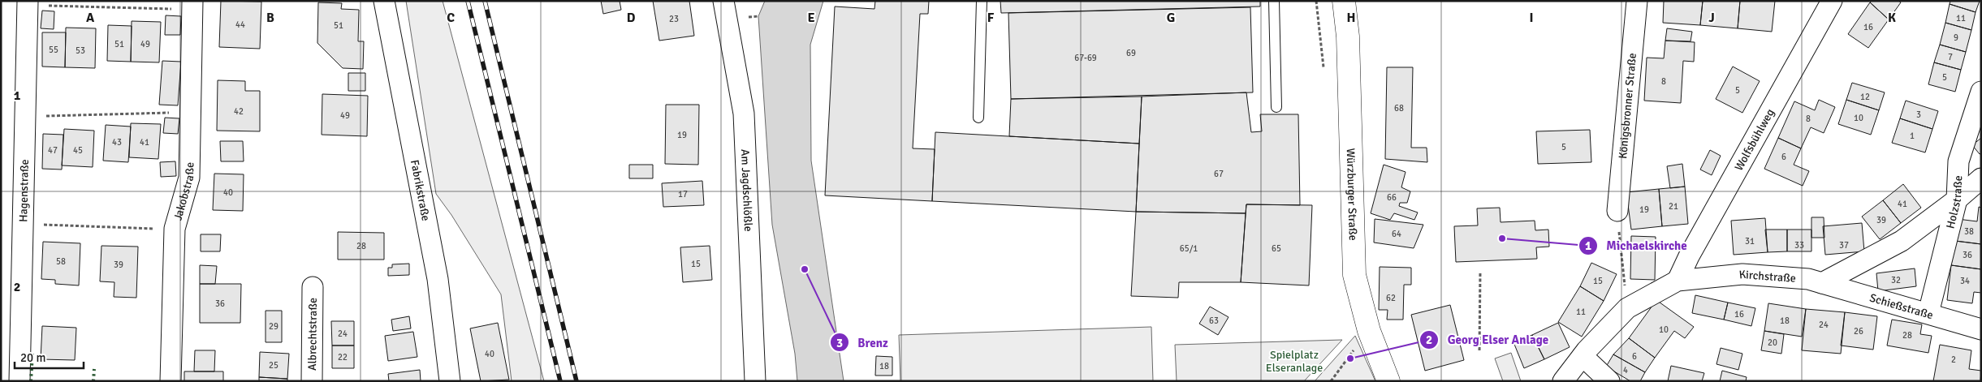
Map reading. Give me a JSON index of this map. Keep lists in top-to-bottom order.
{
  "streets": {
    "main road": ["Würzburger Straße"],
    "street": [
      "Königsbronner Straße",
      "Wolfsbühlweg",
      "Am Jagdschlößle",
      "Hagenstraße",
      "Fabrikstraße",
      "Jakobstraße",
      "Holzstraße",
      "Kirchstraße",
      "Schießstraße",
      "Albrechtstraße"
    ]
  },
  "crossings": [
    ["Wolfsbühlweg", "Kirchstraße"],
    ["Holzstraße", "Schießstraße"],
    ["Kirchstraße", "Schießstraße"]
  ],
  "parks": ["Spielplatz Elseranlage"],
  "places": ["Michaelskirche", "Brenz", "Georg Elser Anlage"],
  "house_numbers": [
    "11",
    "23",
    "44",
    "51",
    "16",
    "9",
    "51",
    "49",
    "55",
    "53",
    "69",
    "7",
    "67-69",
    "5",
    "8",
    "5",
    "12",
    "68",
    "42",
    "3",
    "49",
    "10",
    "8",
    "19",
    "1",
    "43",
    "41",
    "5",
    "47",
    "45",
    "6",
    "67",
    "40",
    "17",
    "66",
    "41",
    "21",
    "19",
    "39",
    "38",
    "64",
    "31",
    "33",
    "37",
    "28",
    "65/1",
    "65",
    "36",
    "58",
    "15",
    "39",
    "32",
    "15",
    "34",
    "62",
    "36",
    "11",
    "16",
    "63",
    "18",
    "24",
    "29",
    "10",
    "26",
    "24",
    "28",
    "20",
    "40",
    "6",
    "22",
    "2",
    "25",
    "18",
    "4"
  ],
  "scale_bar": "20 m",
  "grid": {
    "columns": [
      "A",
      "B",
      "C",
      "D",
      "E",
      "F",
      "G",
      "H",
      "I",
      "J",
      "K"
    ],
    "rows": ["1", "2"]
  }
}
